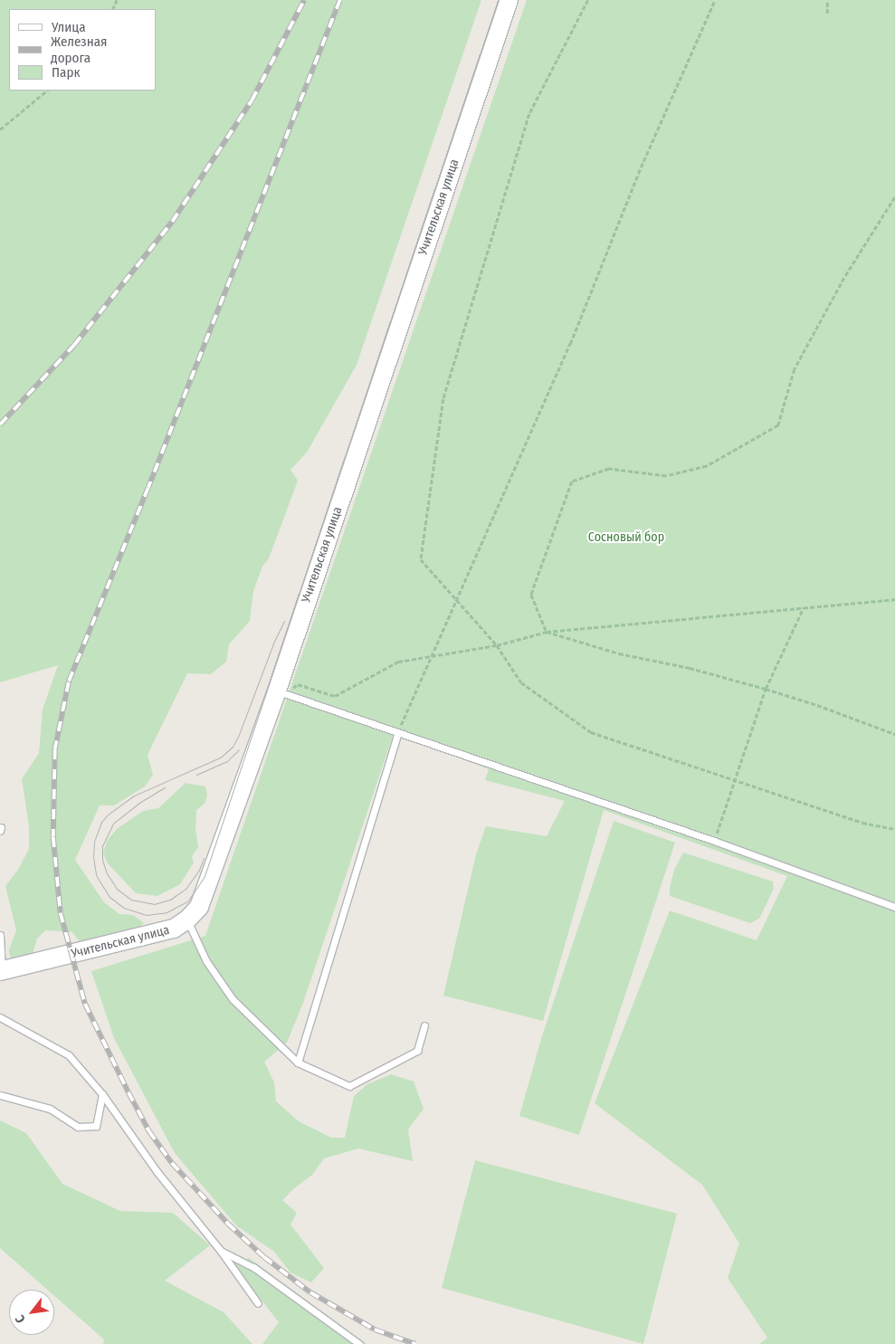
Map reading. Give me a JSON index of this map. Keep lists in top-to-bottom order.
{
  "streets": {
    "main road": ["Учительская улица"]
  },
  "parks": ["Сосновый бор"],
  "legend": ["Улица", "Железная дорога", "Парк"],
  "north": "bottom left"
}
